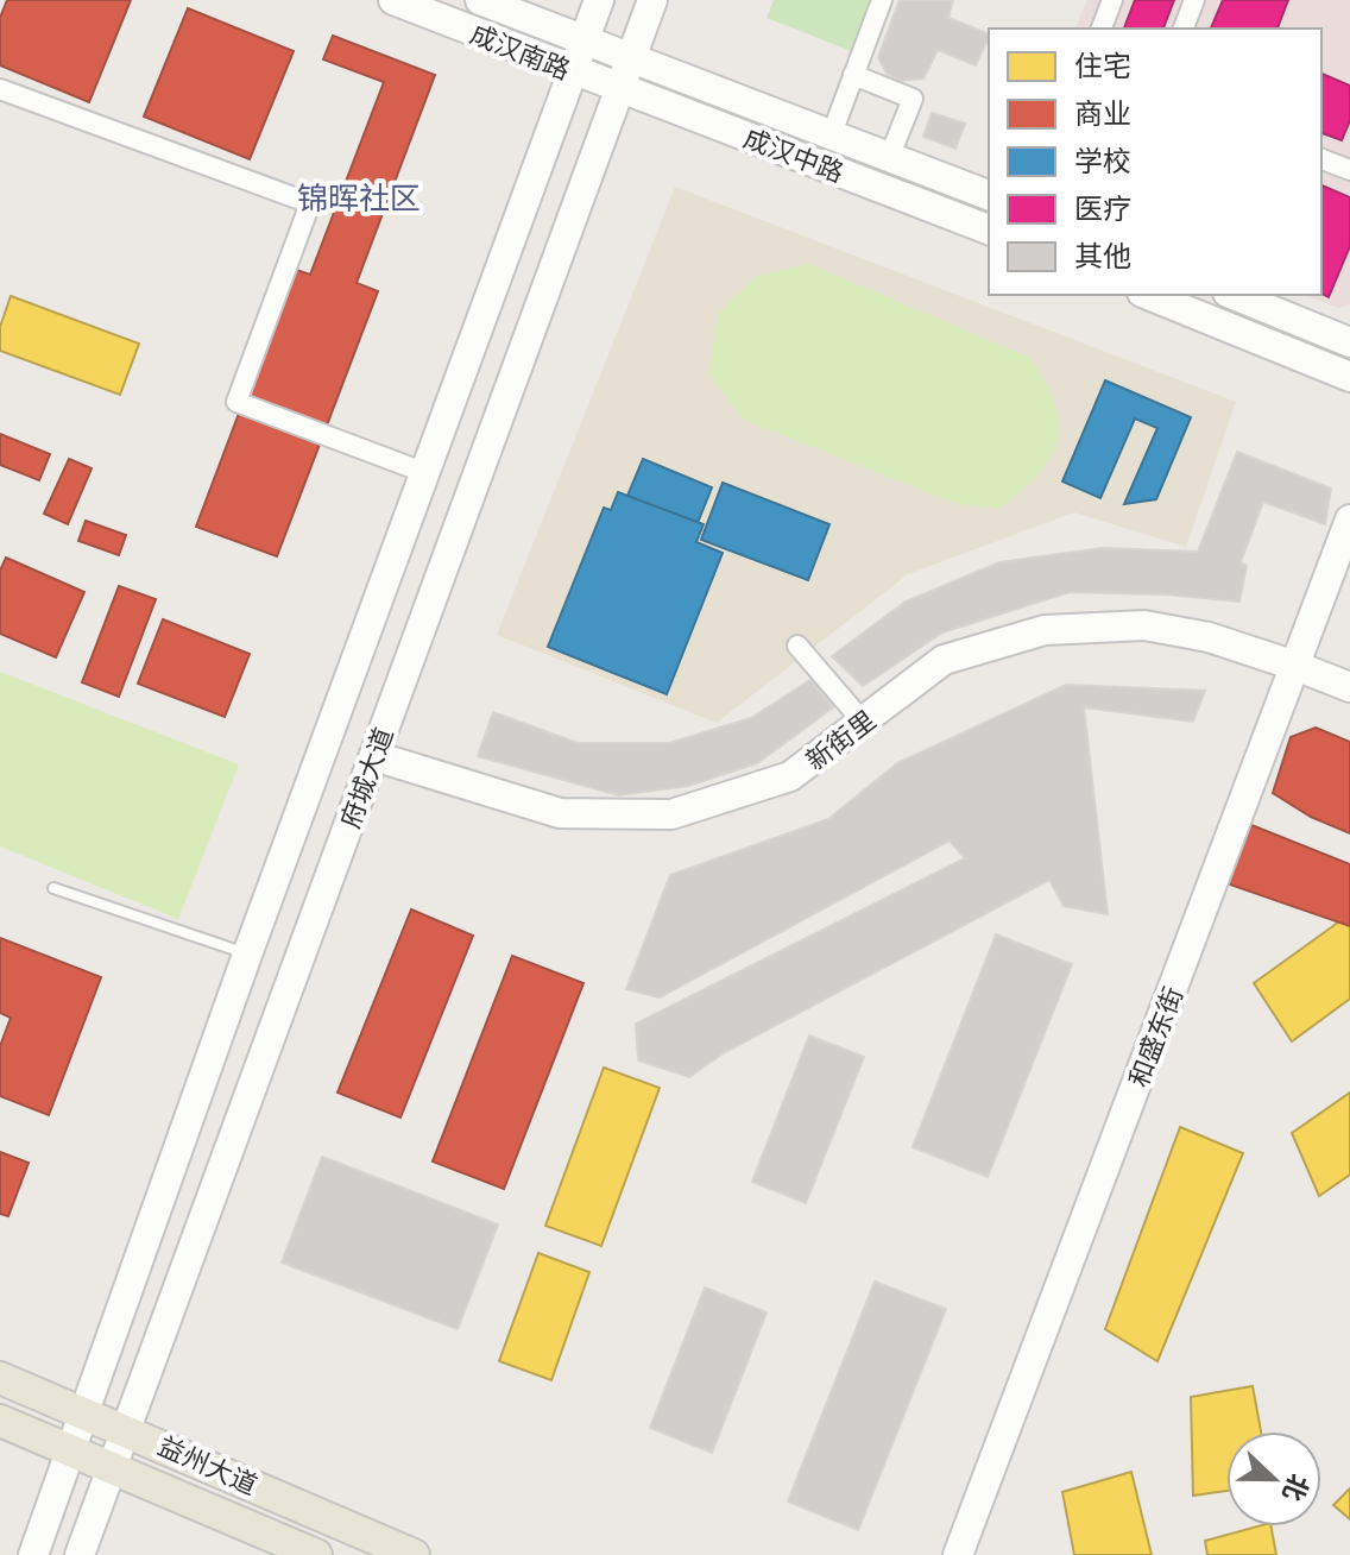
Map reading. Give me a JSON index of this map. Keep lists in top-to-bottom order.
{
  "streets": {
    "main road": [
      "成汉南路",
      "成汉中路",
      "新街里",
      "府城大道",
      "和盛东街",
      "益州大道"
    ]
  },
  "crossings": [
    ["成汉南路", "成汉中路"],
    ["成汉南路", "府城大道"],
    ["成汉中路", "府城大道"],
    ["新街里", "府城大道"],
    ["新街里", "和盛东街"],
    ["府城大道", "益州大道"]
  ],
  "districts": ["锦晖社区"],
  "legend": [
    "住宅",
    "商业",
    "学校",
    "医疗",
    "其他"
  ],
  "north": "right"
}
